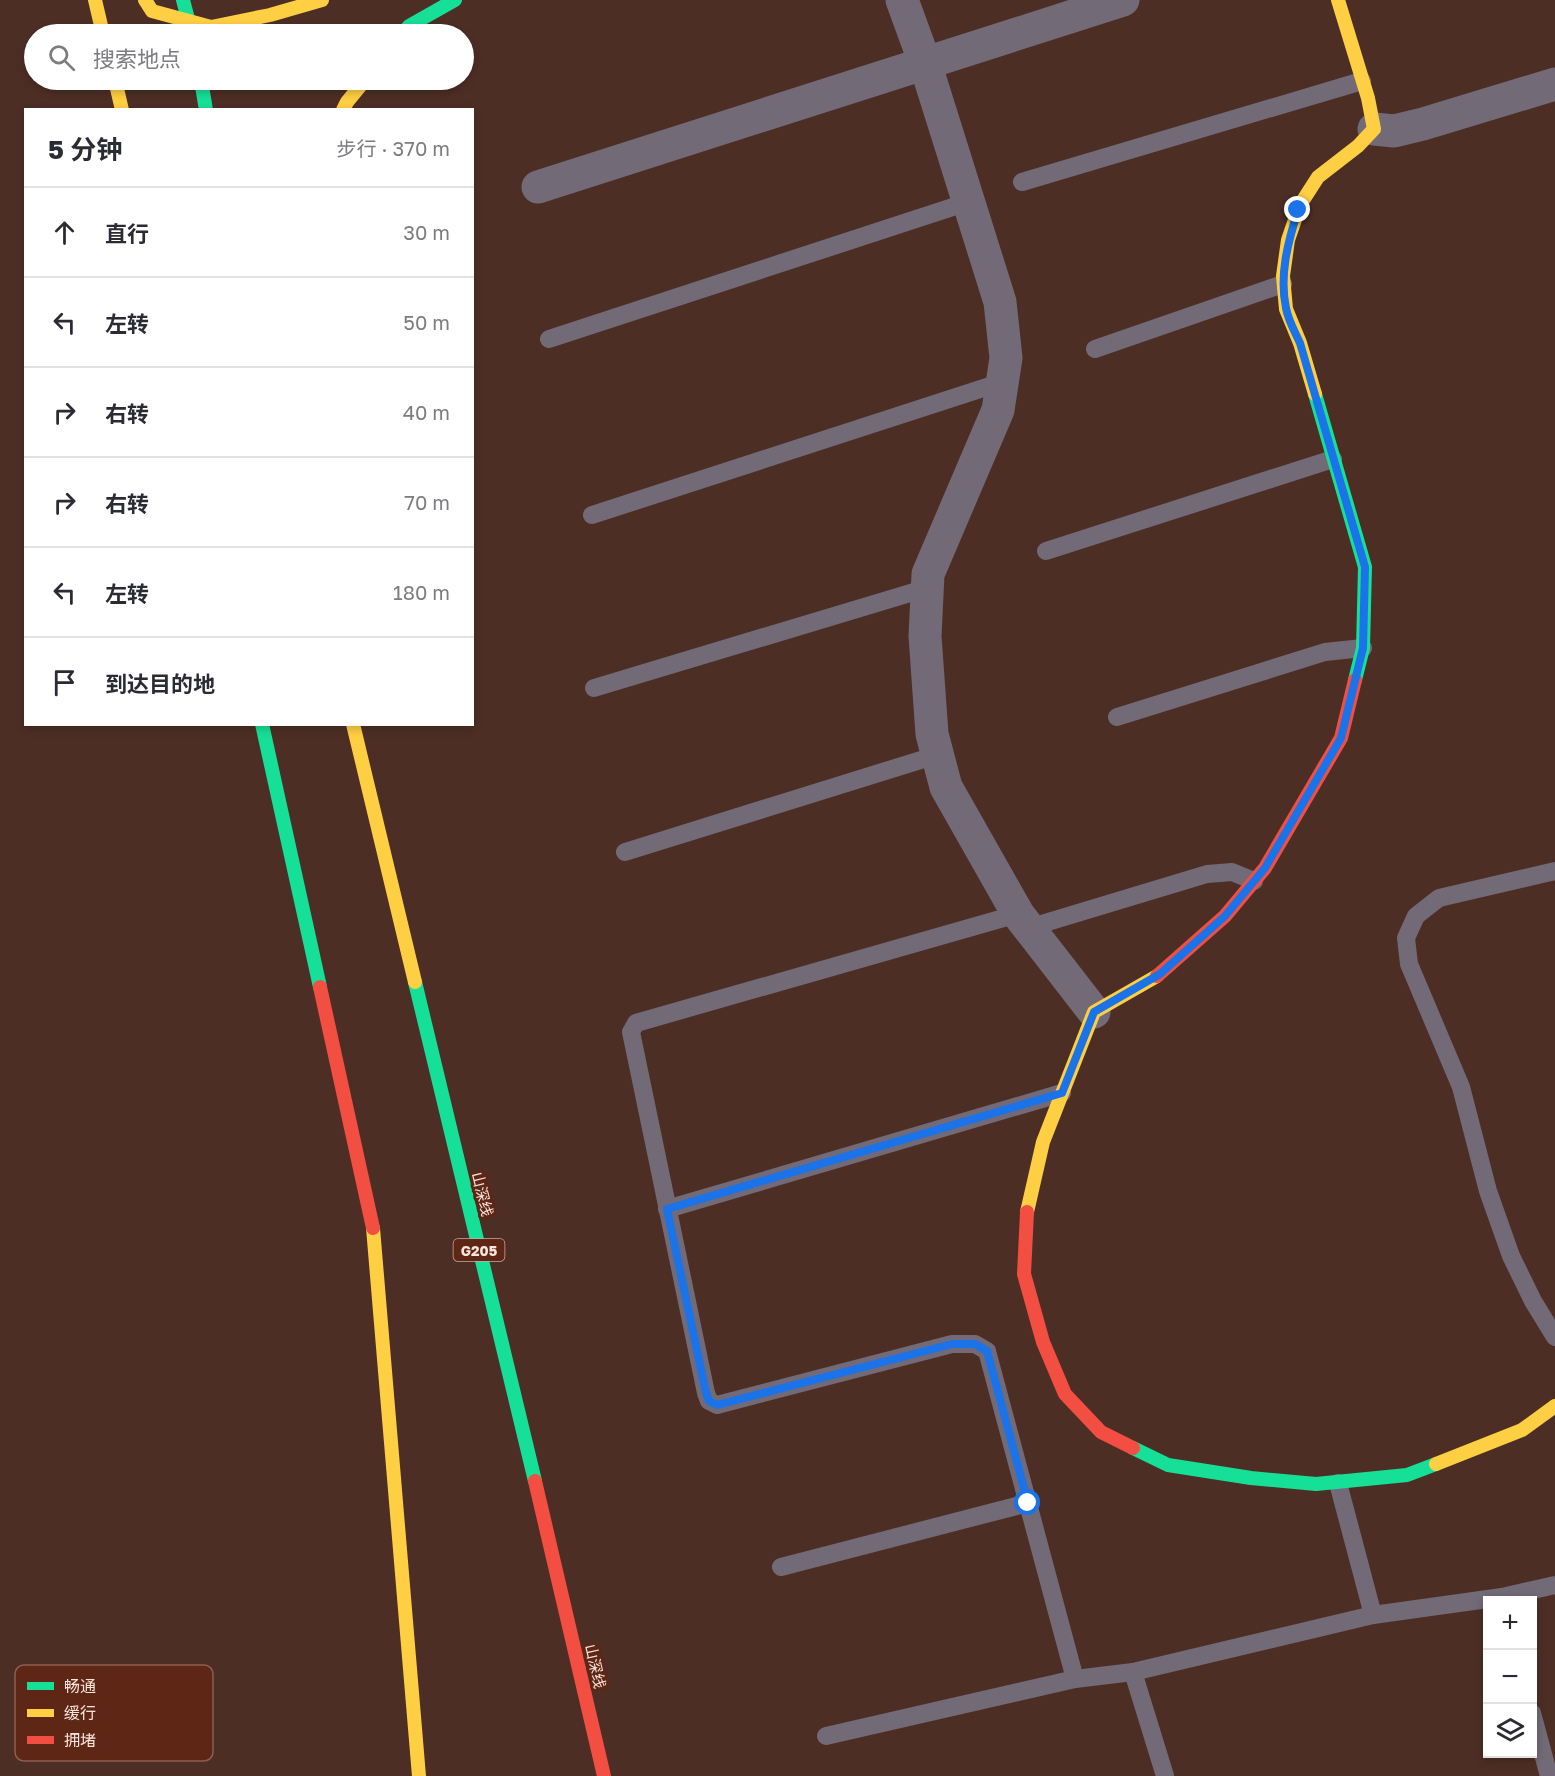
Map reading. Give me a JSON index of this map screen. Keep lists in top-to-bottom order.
{
  "streets": {
    "main road": ["山深线", "G205"]
  },
  "legend": ["畅通", "缓行", "拥堵"],
  "page": {
    "search": "搜索地点",
    "heading": ["5 分钟", "步行 · 370 m"],
    "list": [
      ["直行", "30 m"],
      ["左转", "50 m"],
      ["右转", "40 m"],
      ["右转", "70 m"],
      ["左转", "180 m"],
      "到达目的地"
    ],
    "map_buttons": ["+", "−"]
  }
}
